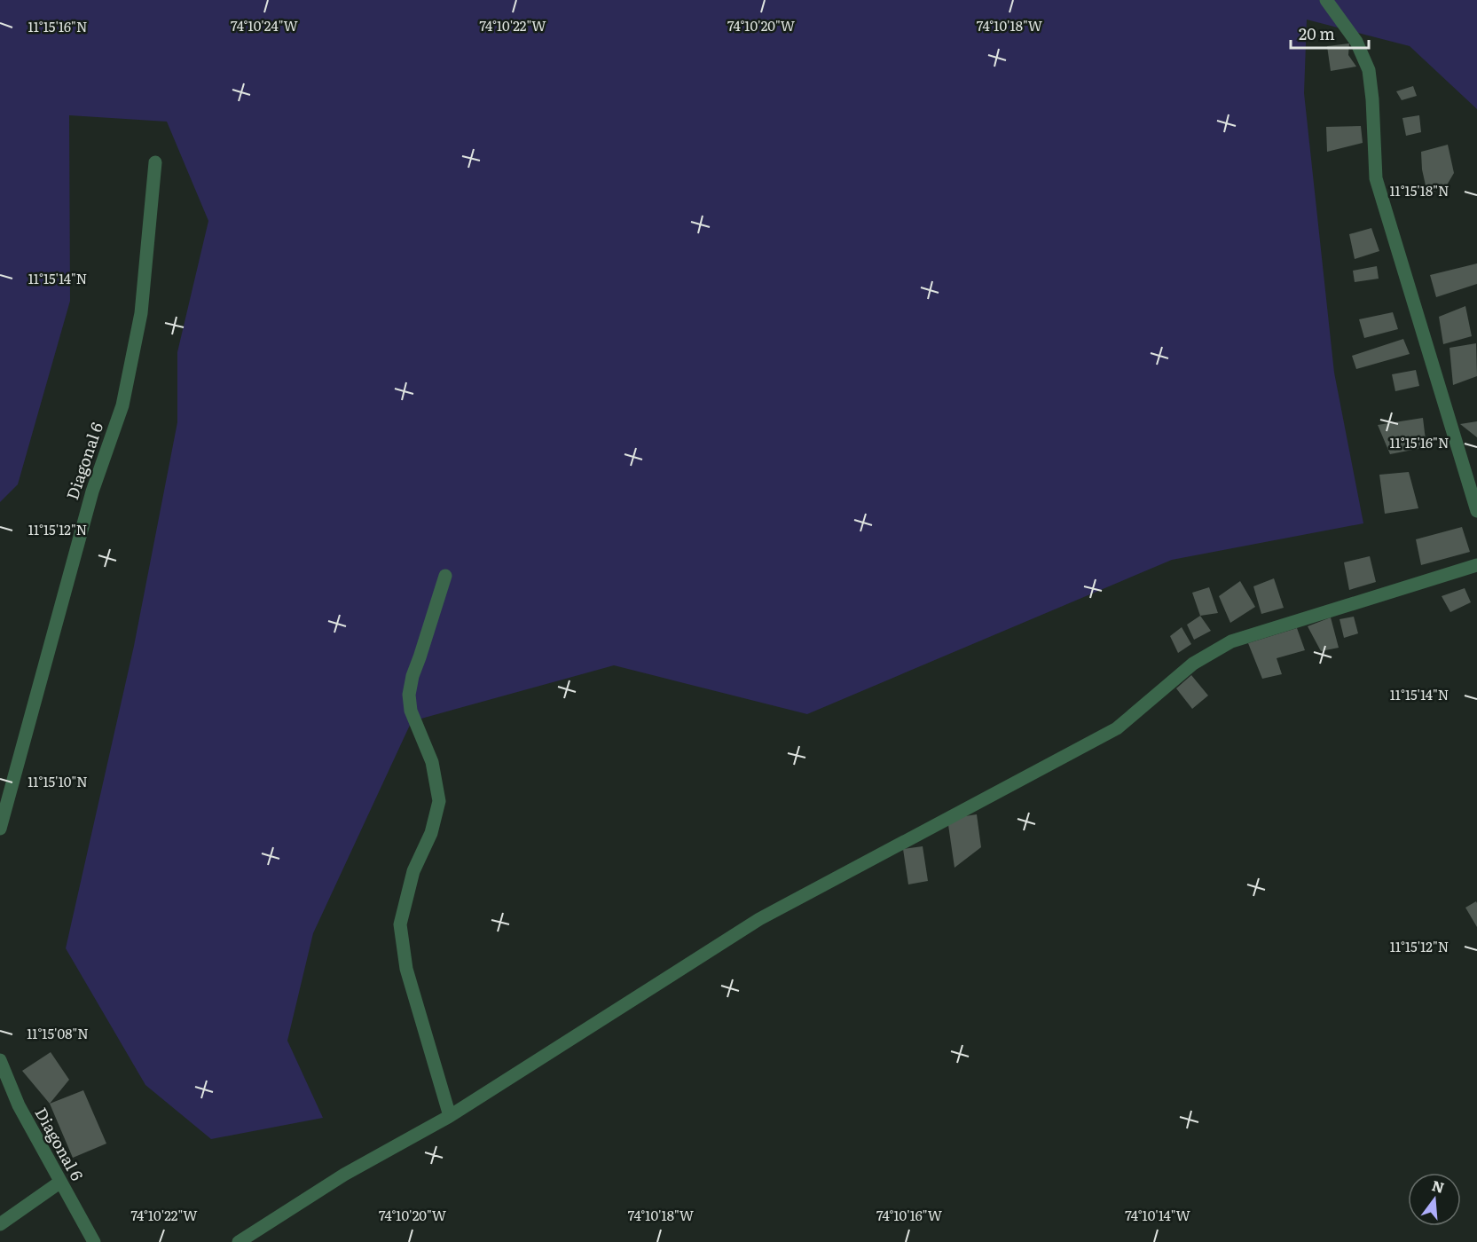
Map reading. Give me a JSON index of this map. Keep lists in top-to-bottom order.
{
  "streets": {
    "street": ["Diagonal 6"]
  },
  "scale_bar": "20 m",
  "north": "top",
  "coordinates": [
    "74°10'24\"W",
    "74°10'22\"W",
    "74°10'20\"W",
    "74°10'18\"W",
    "11°15'16\"N",
    "11°15'18\"N",
    "11°15'14\"N",
    "11°15'12\"N",
    "11°15'10\"N",
    "11°15'08\"N",
    "74°10'16\"W",
    "74°10'14\"W"
  ]
}
